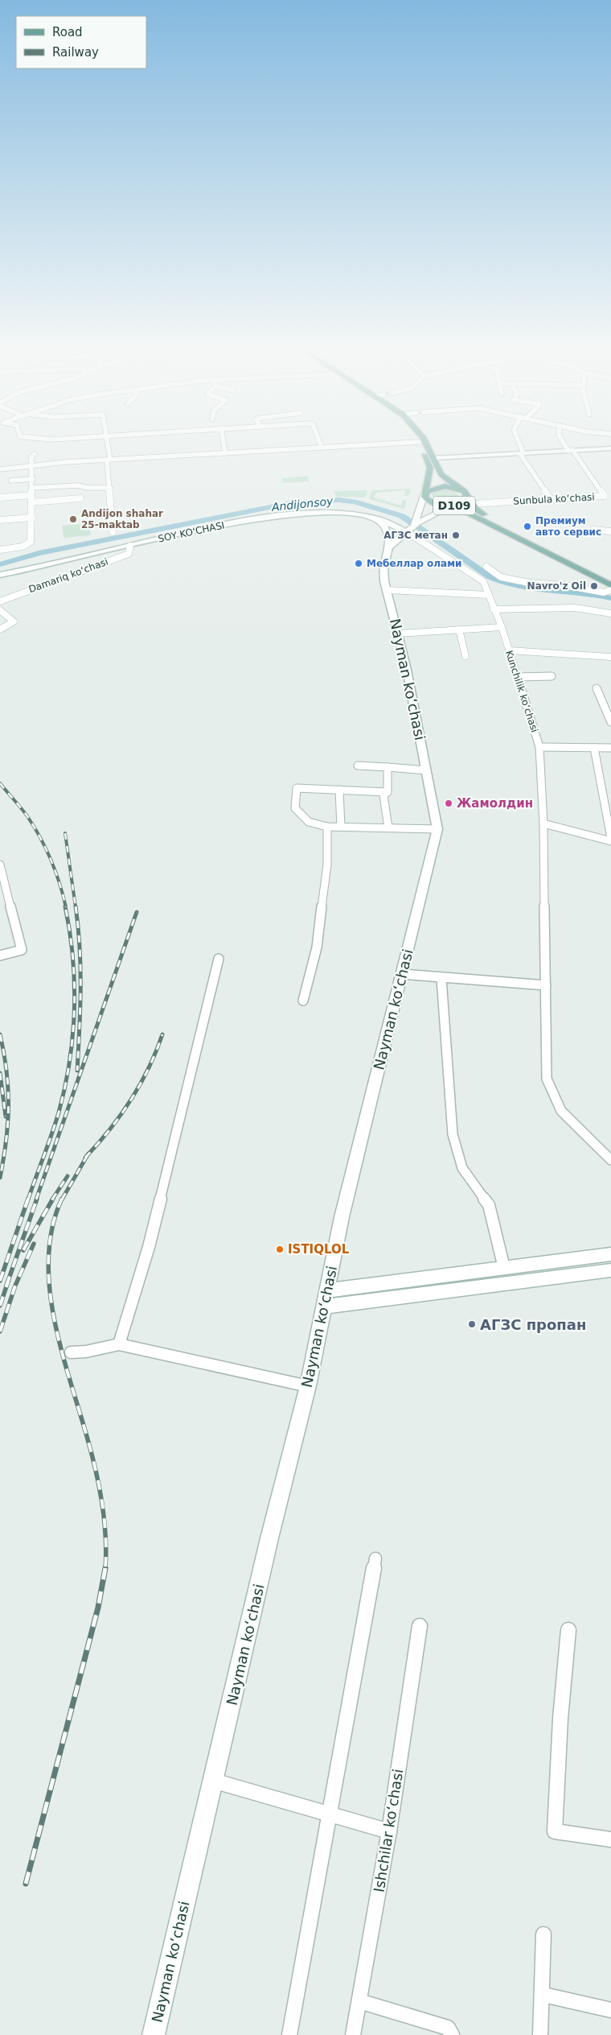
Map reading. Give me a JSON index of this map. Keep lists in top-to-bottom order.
{
  "streets": {
    "main road": ["D109", "SOY KO'CHASI", "Nayman koʻchasi"],
    "street": [
      "Sunbula koʻchasi",
      "Damariq koʻchasi",
      "Kunchilik koʻchasi",
      "Ishchilar koʻchasi"
    ]
  },
  "crossings": [
    ["Sunbula koʻchasi", "D109"],
    ["SOY KO'CHASI", "Damariq koʻchasi"],
    ["SOY KO'CHASI", "Kunchilik koʻchasi"]
  ],
  "water": ["Andijonsoy"],
  "places": [
    "Andijon shahar 25-maktab",
    "Премиум авто сервис",
    "АГЗС метан",
    "Мебеллар олами",
    "Navro'z Oil",
    "Жамолдин",
    "ISTIQLOL",
    "АГЗС пропан"
  ],
  "legend": ["Road", "Railway"]
}
